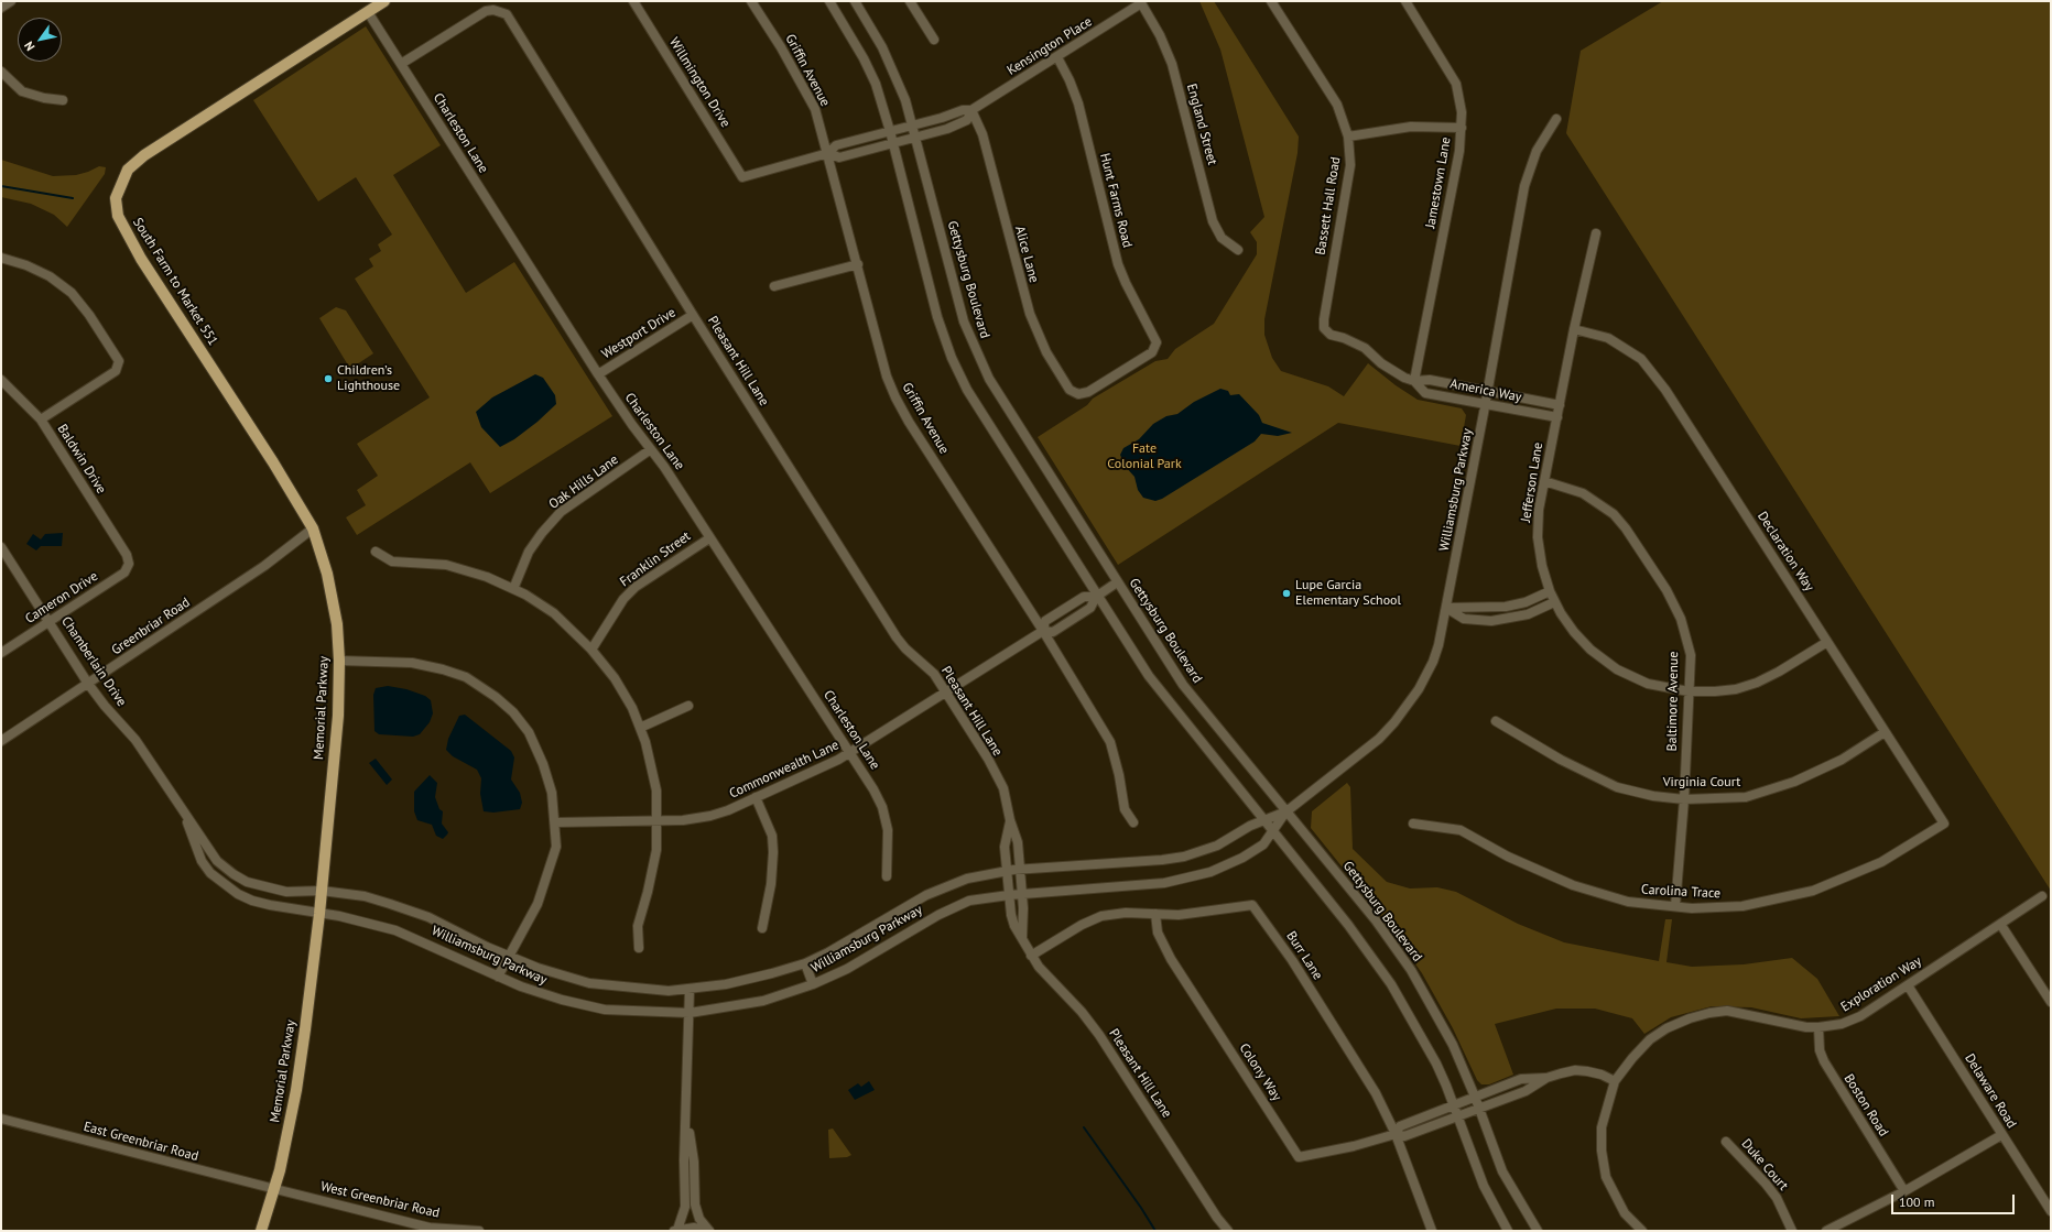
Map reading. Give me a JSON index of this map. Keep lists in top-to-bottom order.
{
  "streets": {
    "main road": ["South Farm to Market 551", "Memorial Parkway"],
    "street": [
      "Kensington Place",
      "Griffin Avenue",
      "Willmington Drive",
      "England Street",
      "Charleston Lane",
      "Jamestown Lane",
      "Hunt Farms Road",
      "Bassett Hall Road",
      "Alice Lane",
      "Gettysburg Boulevard",
      "Westport Drive",
      "Pleasant Hill Lane",
      "America Way",
      "Baldwin Drive",
      "Oak Hills Lane",
      "Jefferson Lane",
      "Williamsburg Parkway",
      "Declaration Way",
      "Franklin Street",
      "Cameron Drive",
      "Greenbriar Road",
      "Chamberlain Drive",
      "Baltimore Avenue",
      "Commonwealth Lane",
      "Virginia Court",
      "Carolina Trace",
      "Burr Lane",
      "Exploration Way",
      "Colony Way",
      "Delaware Road",
      "Boston Road",
      "East Greenbriar Road",
      "Duke Court",
      "West Greenbriar Road"
    ]
  },
  "crossings": [
    ["Kensington Place", "Griffin Avenue"],
    ["Kensington Place", "Willmington Drive"],
    ["Kensington Place", "England Street"],
    ["Kensington Place", "Hunt Farms Road"],
    ["Kensington Place", "Alice Lane"],
    ["Kensington Place", "Gettysburg Boulevard"],
    ["Griffin Avenue", "Commonwealth Lane"],
    ["Charleston Lane", "South Farm to Market 551"],
    ["Charleston Lane", "Westport Drive"],
    ["Charleston Lane", "Pleasant Hill Lane"],
    ["Charleston Lane", "Oak Hills Lane"],
    ["Charleston Lane", "Franklin Street"],
    ["Charleston Lane", "Commonwealth Lane"],
    ["Jamestown Lane", "America Way"],
    ["Hunt Farms Road", "Alice Lane"],
    ["Bassett Hall Road", "America Way"],
    ["Gettysburg Boulevard", "Williamsburg Parkway"],
    ["Gettysburg Boulevard", "Colony Way"],
    ["South Farm to Market 551", "Greenbriar Road"],
    ["South Farm to Market 551", "Memorial Parkway"],
    ["Westport Drive", "Pleasant Hill Lane"],
    ["Pleasant Hill Lane", "Williamsburg Parkway"],
    ["Pleasant Hill Lane", "Commonwealth Lane"],
    ["Pleasant Hill Lane", "Burr Lane"],
    ["America Way", "Jefferson Lane"],
    ["America Way", "Williamsburg Parkway"],
    ["Baldwin Drive", "Cameron Drive"],
    ["Jefferson Lane", "Declaration Way"],
    ["Jefferson Lane", "Baltimore Avenue"],
    ["Williamsburg Parkway", "Chamberlain Drive"],
    ["Williamsburg Parkway", "Memorial Parkway"],
    ["Declaration Way", "Virginia Court"],
    ["Declaration Way", "Carolina Trace"],
    ["Cameron Drive", "Chamberlain Drive"],
    ["Greenbriar Road", "Chamberlain Drive"],
    ["Greenbriar Road", "Memorial Parkway"],
    ["Chamberlain Drive", "Memorial Parkway"],
    ["Baltimore Avenue", "Virginia Court"],
    ["Baltimore Avenue", "Carolina Trace"],
    ["Memorial Parkway", "East Greenbriar Road"],
    ["Memorial Parkway", "West Greenbriar Road"],
    ["Burr Lane", "Colony Way"],
    ["Exploration Way", "Colony Way"],
    ["Exploration Way", "Delaware Road"],
    ["Exploration Way", "Boston Road"],
    ["East Greenbriar Road", "West Greenbriar Road"]
  ],
  "parks": ["Fate Colonial Park"],
  "places": ["Children’s Lighthouse", "Lupe Garcia Elementary School"],
  "scale_bar": "100 m",
  "north": "bottom left"
}
